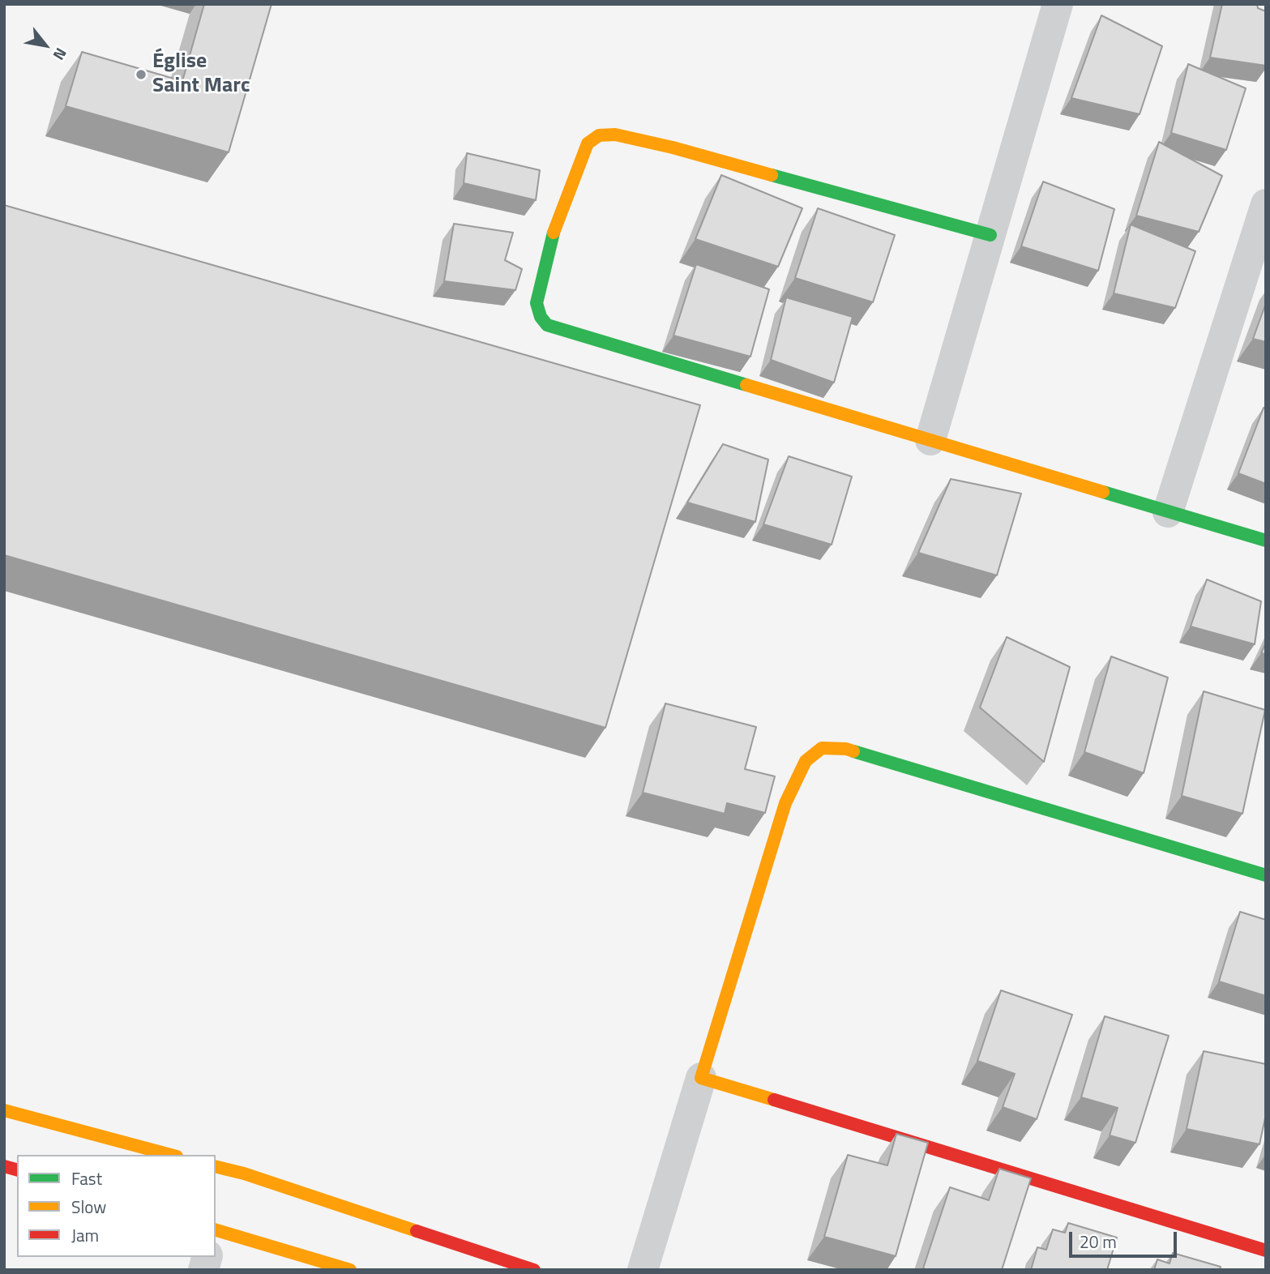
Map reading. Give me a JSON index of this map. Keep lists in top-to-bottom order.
{
  "places": ["Église Saint Marc"],
  "legend": ["Fast", "Slow", "Jam"],
  "scale_bar": "20 m",
  "north": "bottom right"
}
